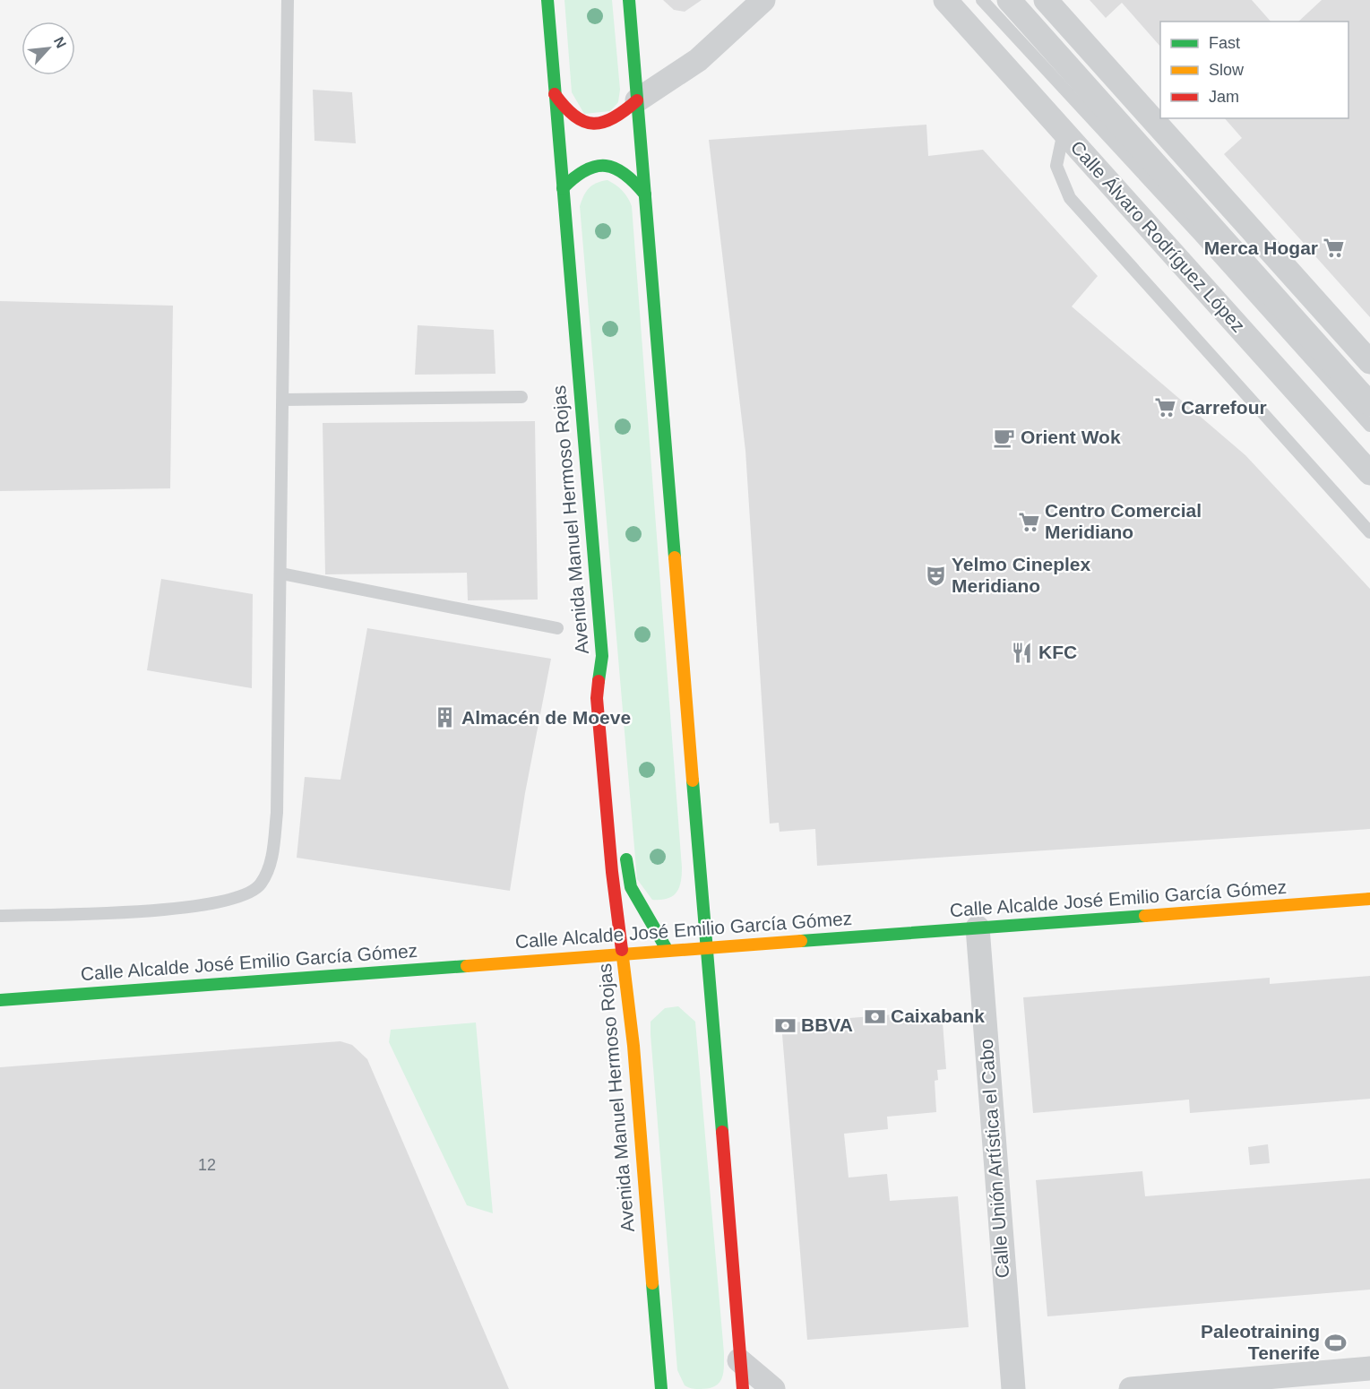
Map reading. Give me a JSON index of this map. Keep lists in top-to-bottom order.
{
  "streets": {
    "street": [
      "Calle Álvaro Rodríguez López",
      "Avenida Manuel Hermoso Rojas",
      "Calle Alcalde José Emilio García Gómez",
      "Calle Unión Artística el Cabo"
    ]
  },
  "crossings": [
    ["Avenida Manuel Hermoso Rojas", "Calle Alcalde José Emilio García Gómez"],
    ["Calle Alcalde José Emilio García Gómez", "Calle Unión Artística el Cabo"]
  ],
  "places": {
    "supermarket": ["Merca Hogar", "Carrefour", "Centro Comercial Meridiano"],
    "cafe": ["Orient Wok"],
    "theatre": ["Yelmo Cineplex Meridiano"],
    "restaurant": ["KFC"],
    "building": ["Almacén de Moeve"],
    "bank": ["Caixabank", "BBVA"],
    "sports": ["Paleotraining Tenerife"]
  },
  "house_numbers": ["12"],
  "legend": ["Fast", "Slow", "Jam"],
  "north": "top right"
}
